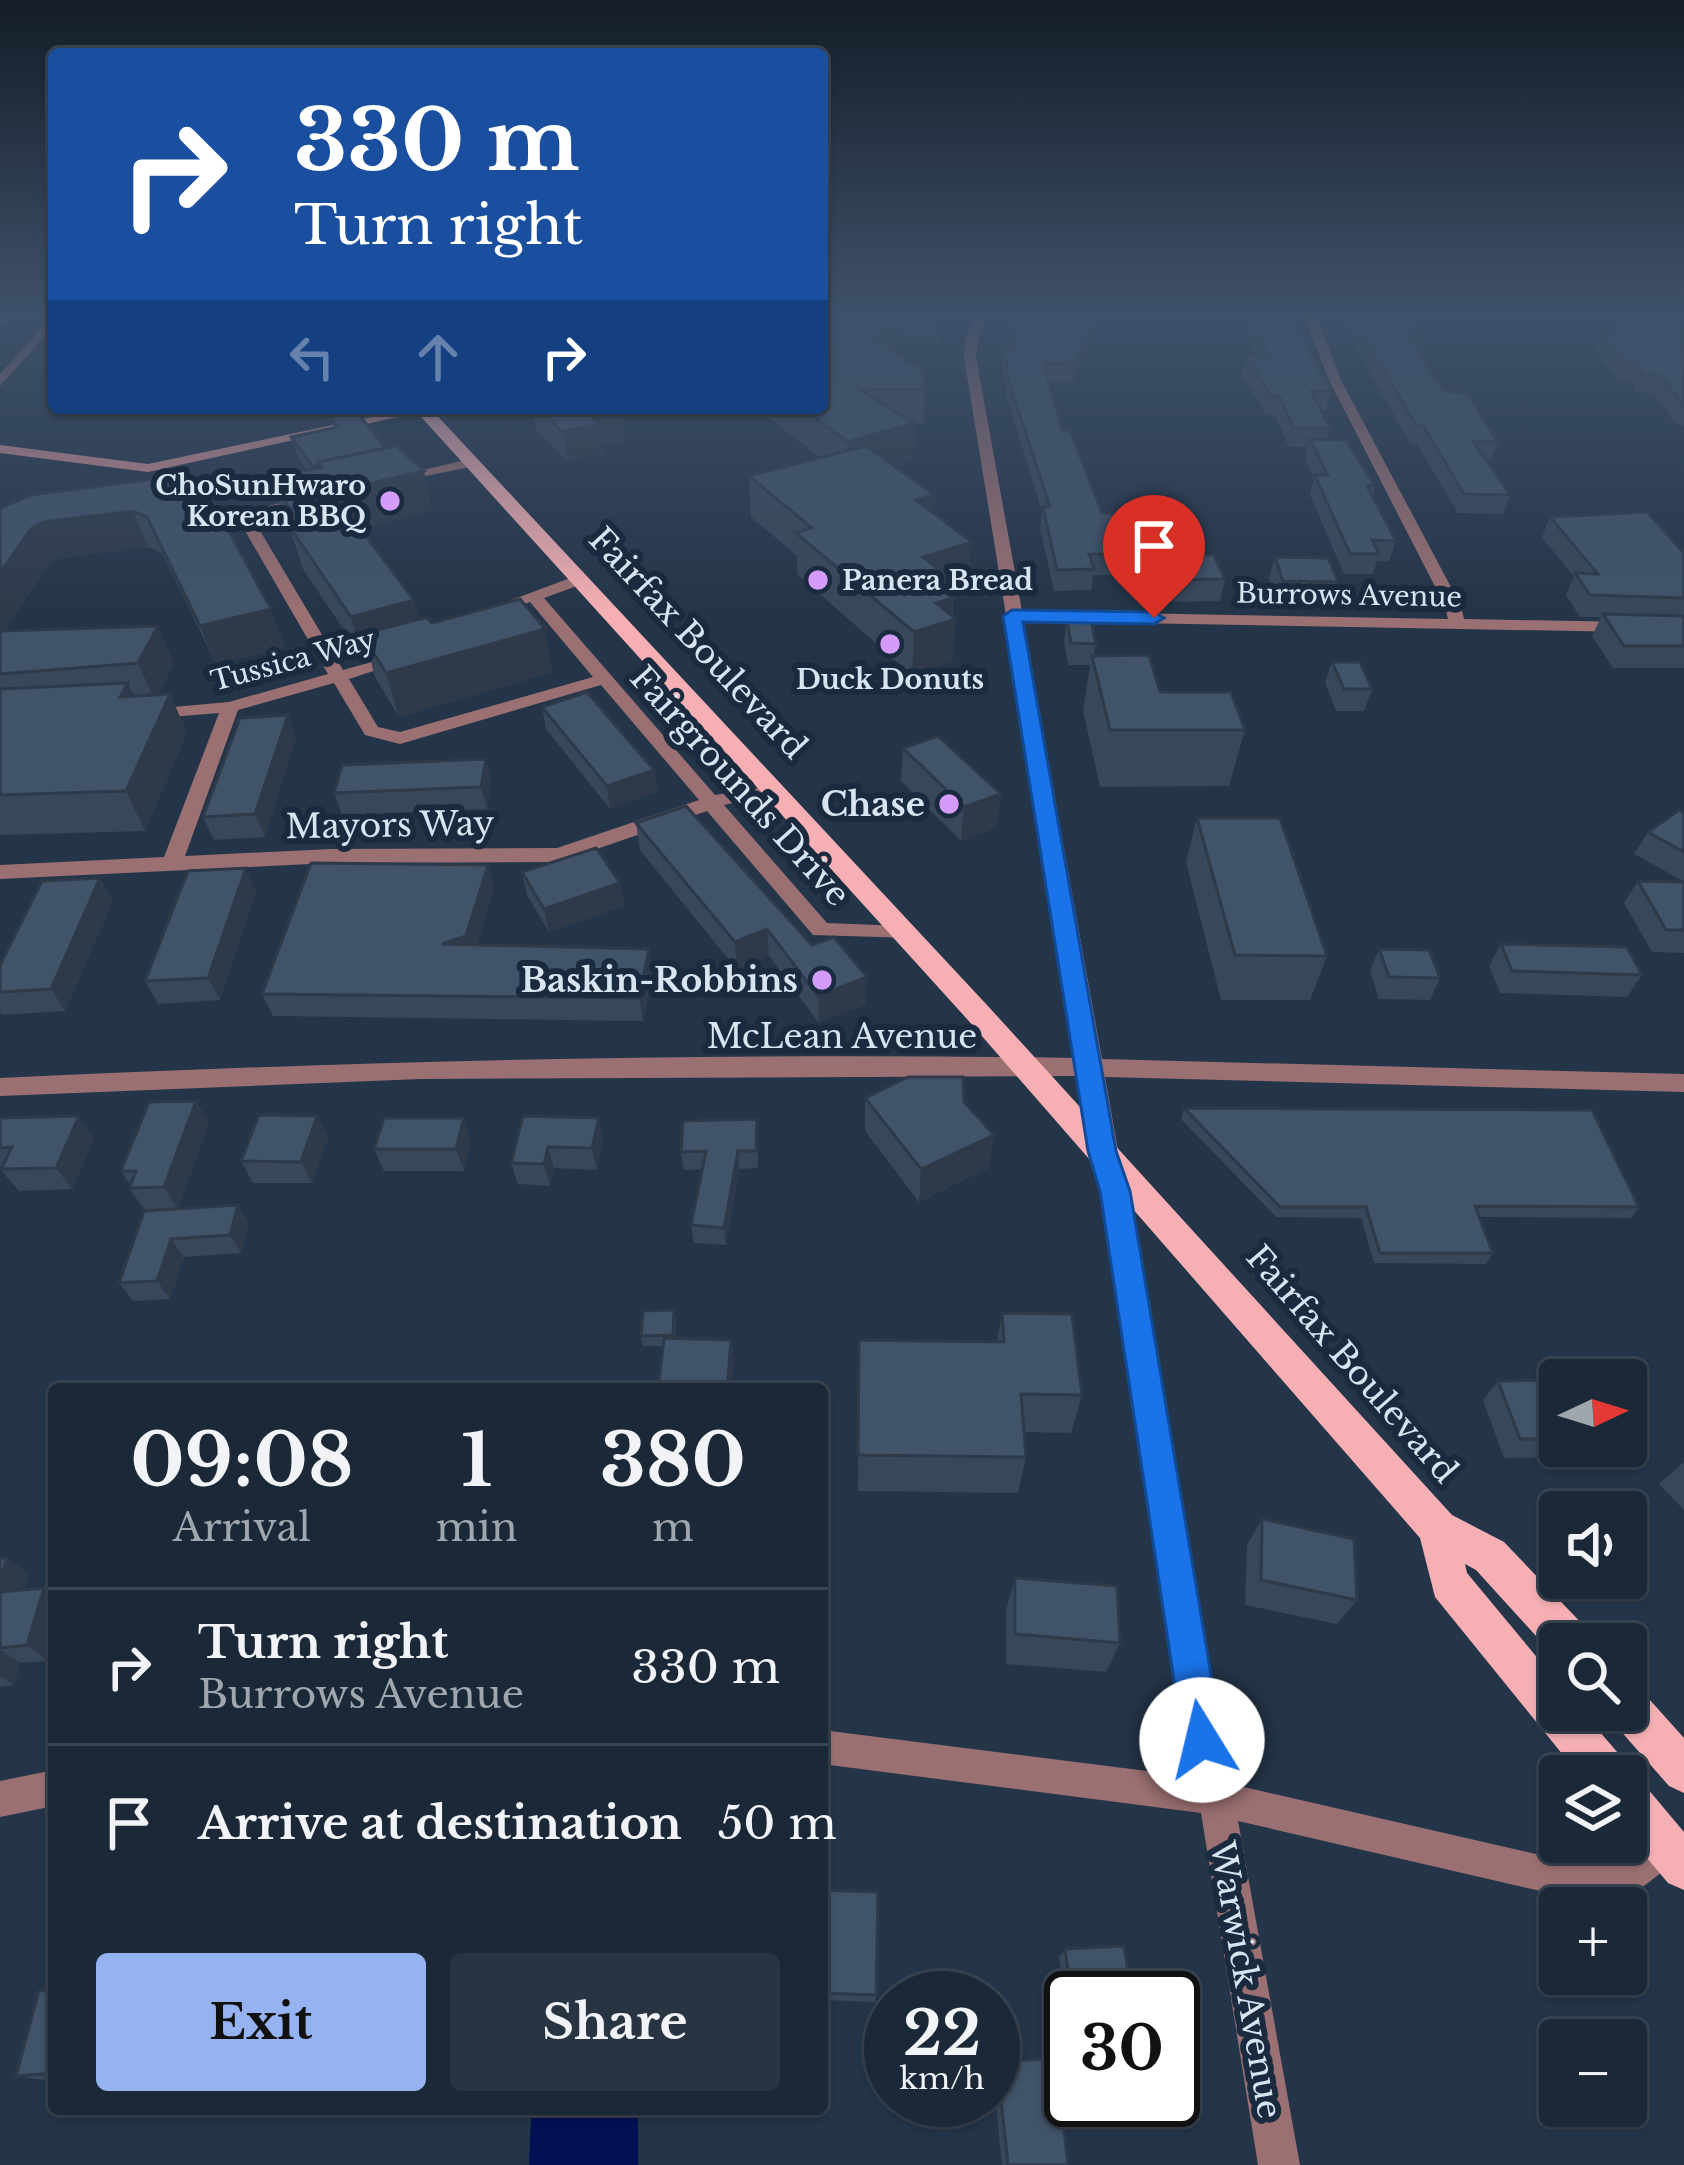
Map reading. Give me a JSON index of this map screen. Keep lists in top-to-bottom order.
{
  "streets": {
    "main road": ["Fairfax Boulevard"],
    "street": [
      "Burrows Avenue",
      "Tussica Way",
      "Fairgrounds Drive",
      "Mayors Way",
      "McLean Avenue",
      "Warwick Avenue"
    ]
  },
  "crossings": [
    ["Burrows Avenue", "Warwick Avenue"],
    ["Fairfax Boulevard", "Fairgrounds Drive"],
    ["Fairfax Boulevard", "Mayors Way"],
    ["Fairfax Boulevard", "McLean Avenue"],
    ["Fairfax Boulevard", "Warwick Avenue"],
    ["Tussica Way", "Fairgrounds Drive"],
    ["Fairgrounds Drive", "Mayors Way"],
    ["McLean Avenue", "Warwick Avenue"]
  ],
  "places": [
    "ChoSunHwaro Korean BBQ",
    "Panera Bread",
    "Duck Donuts",
    "Chase",
    "Baskin-Robbins"
  ],
  "north": "right",
  "page": {
    "turn": ["330 m", "Turn right"],
    "map_buttons": ["+", "−"],
    "eta": [
      "09:08",
      "Arrival",
      "1",
      "min",
      "380",
      "m"
    ],
    "list": [
      {
        "name": "Turn right",
        "note": "Burrows Avenue",
        "value": "330 m"
      },
      {
        "name": "Arrive at destination",
        "value": "50 m"
      }
    ],
    "buttons": ["Exit", "Share"],
    "speed": "22 km/h",
    "limit": "30"
  }
}
